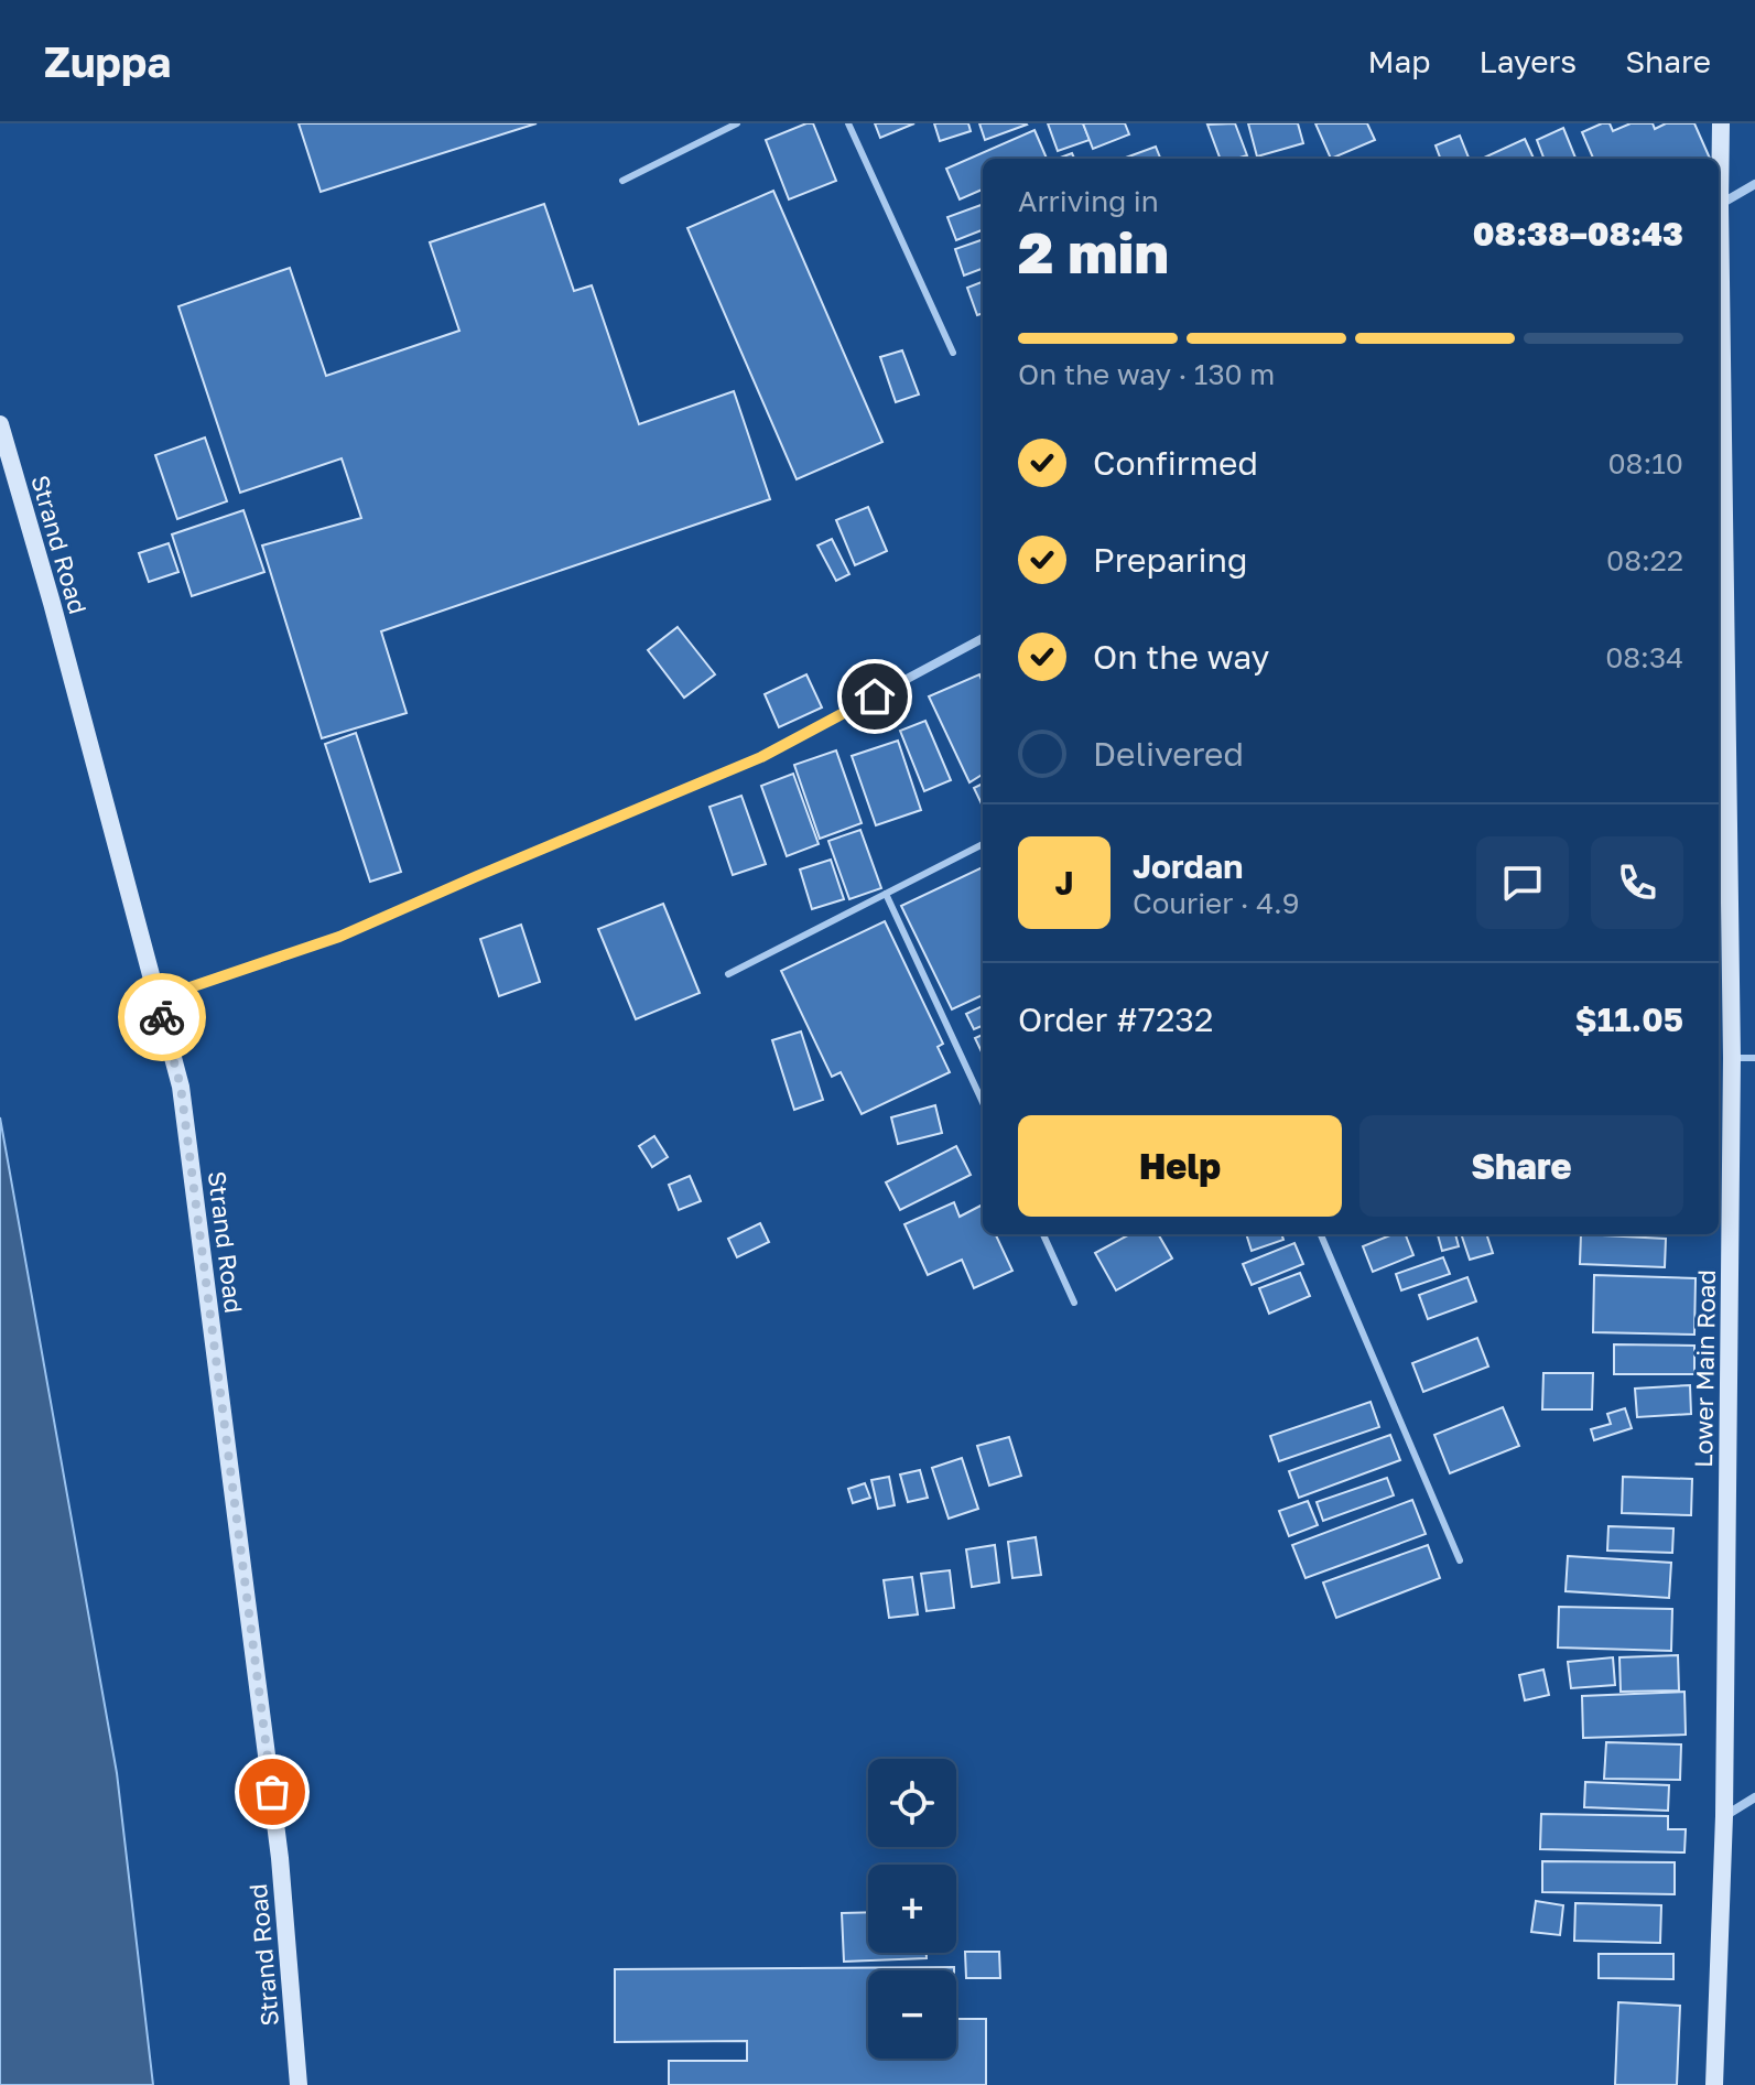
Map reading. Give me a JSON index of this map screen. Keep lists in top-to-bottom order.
{
  "streets": {
    "main road": ["Strand Road", "Lower Main Road"]
  },
  "page": {
    "header": "Zuppa",
    "nav": ["Map", "Layers", "Share"],
    "heading": ["2 min", "Arriving in", "08:38–08:43"],
    "panel": [
      "Jordan",
      "Courier · 4.9",
      "Order #7232",
      "$11.05"
    ],
    "bar": "On the way · 130 m",
    "list": [
      ["Confirmed", "08:10"],
      ["Preparing", "08:22"],
      ["On the way", "08:34"],
      "Delivered"
    ],
    "round": "J",
    "buttons": ["Help", "Share"],
    "map_buttons": ["+", "−"]
  }
}
